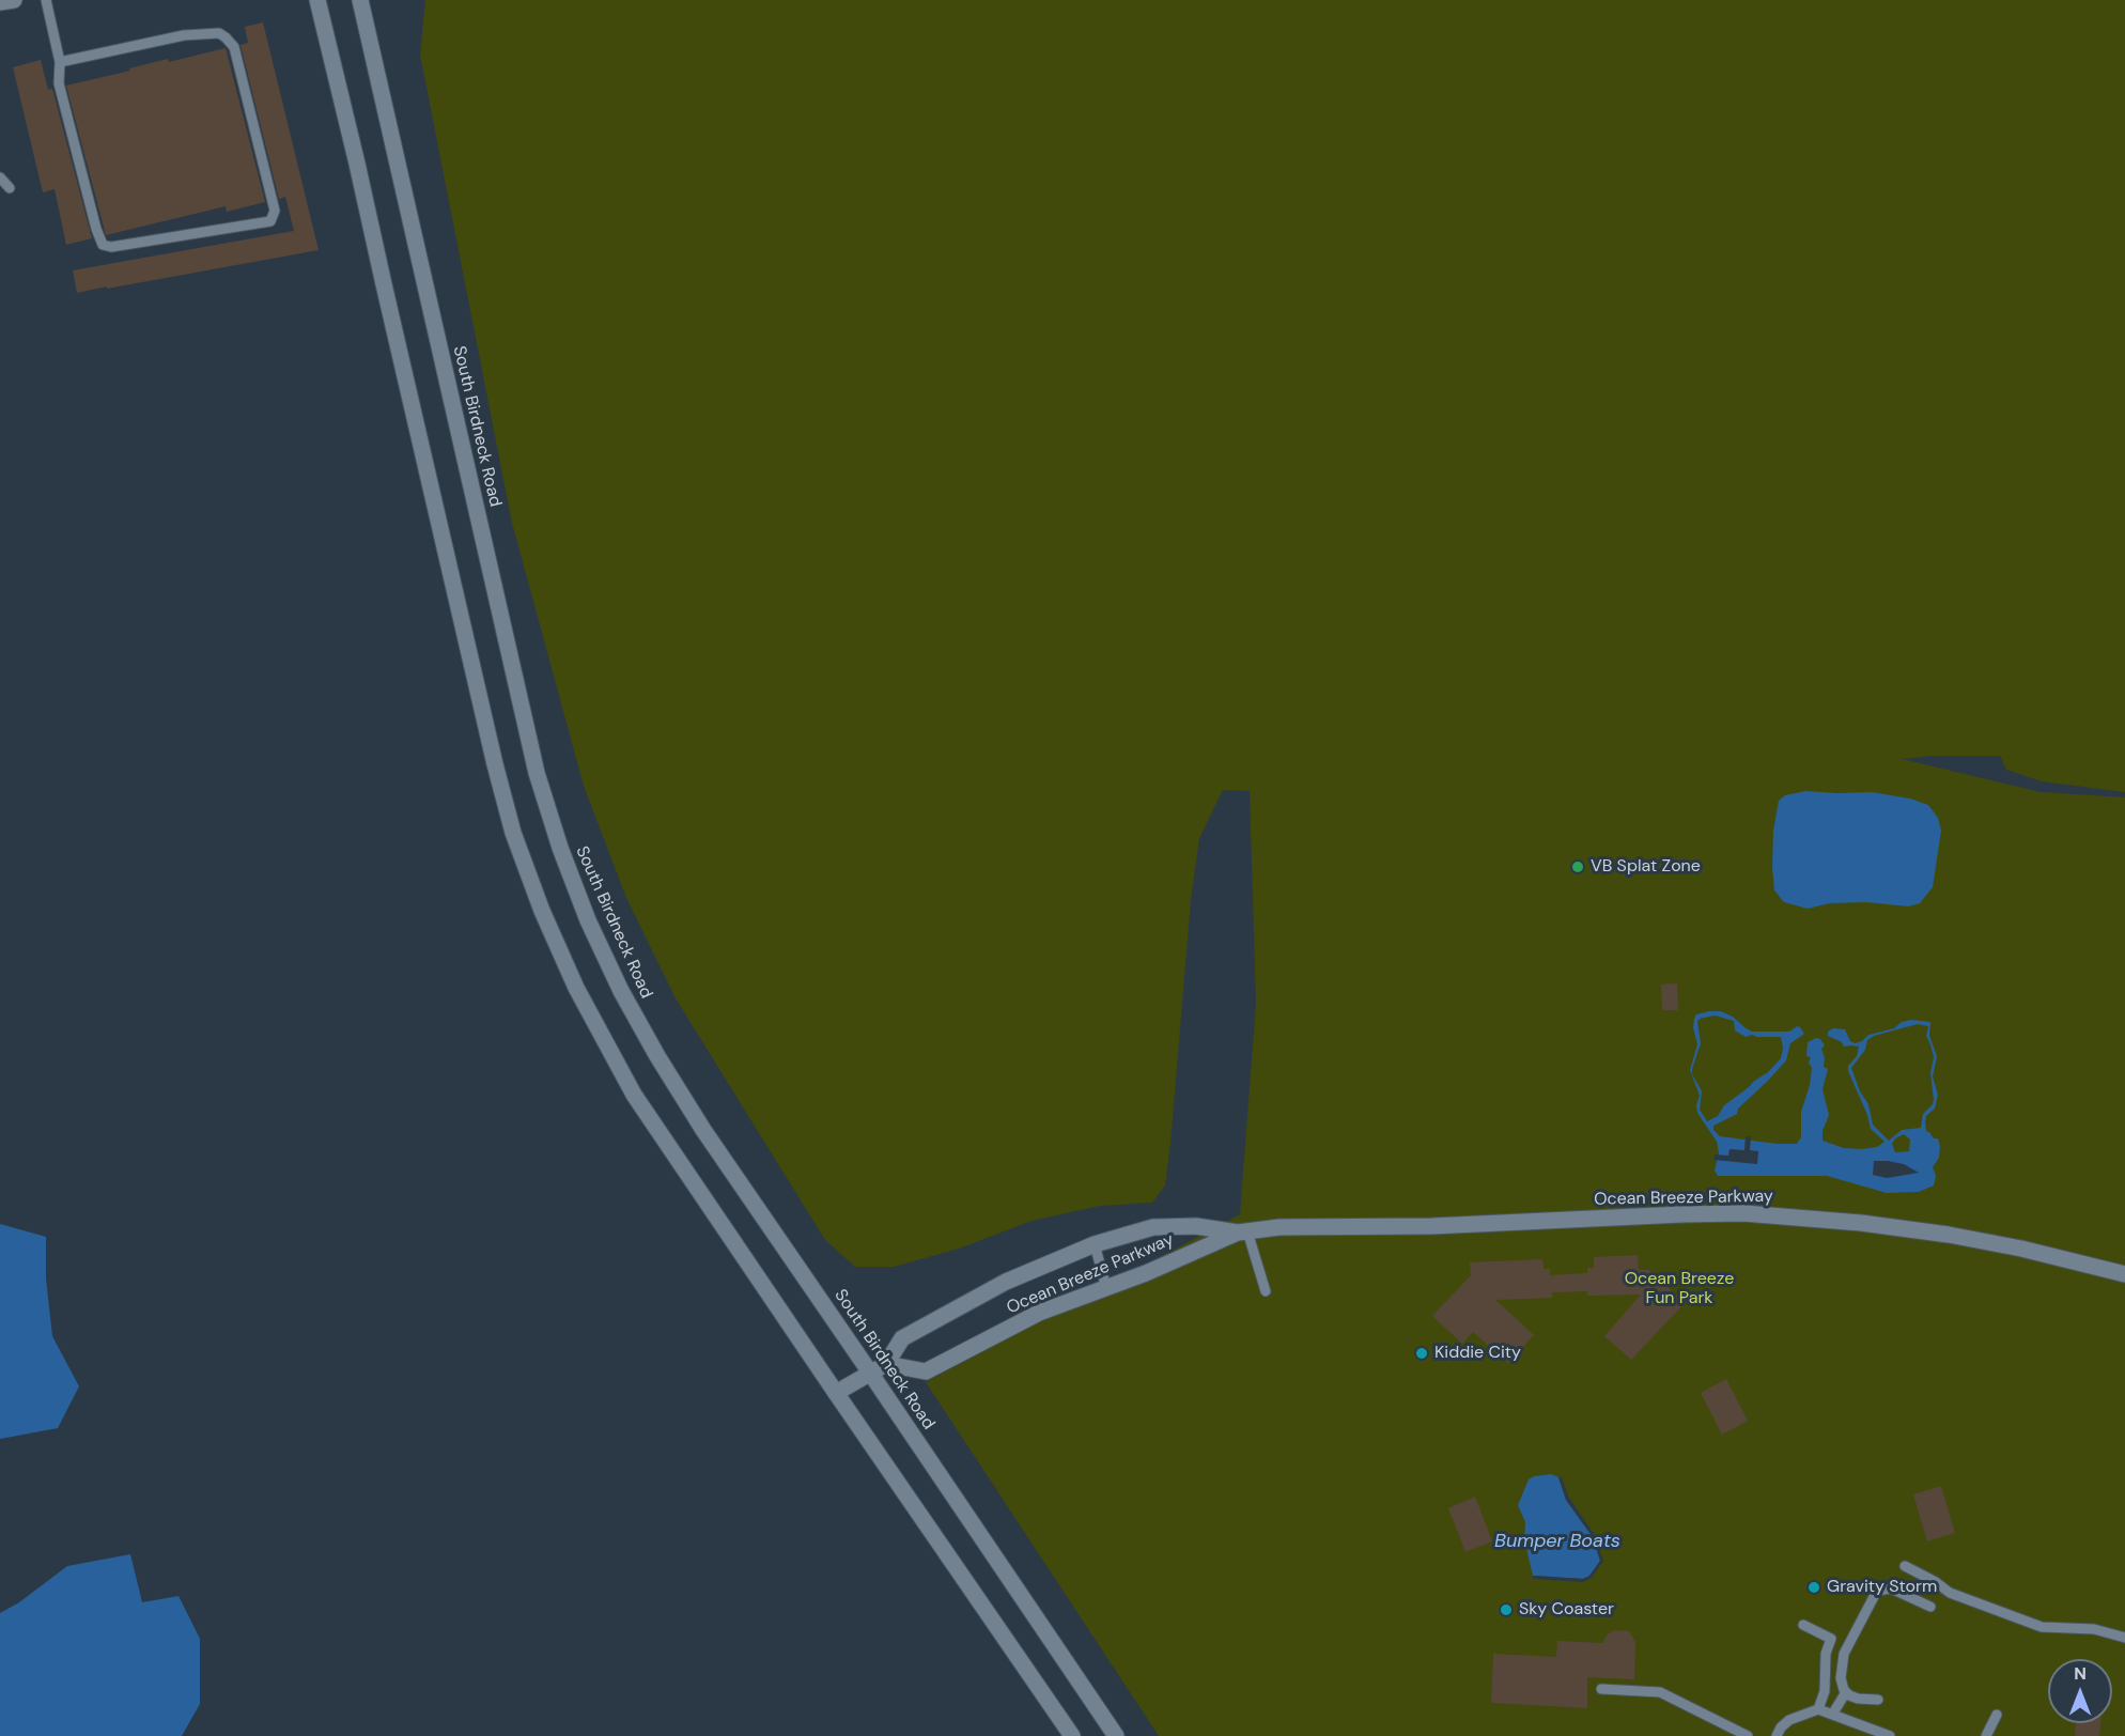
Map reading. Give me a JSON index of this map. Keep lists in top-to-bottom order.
{
  "streets": {
    "main road": ["South Birdneck Road", "Ocean Breeze Parkway"]
  },
  "crossings": [
    ["South Birdneck Road", "Ocean Breeze Parkway"]
  ],
  "water": ["Bumper Boats"],
  "parks": ["Ocean Breeze Fun Park"],
  "places": [
    "VB Splat Zone",
    "Kiddie City",
    "Gravity Storm",
    "Sky Coaster"
  ],
  "north": "top"
}
